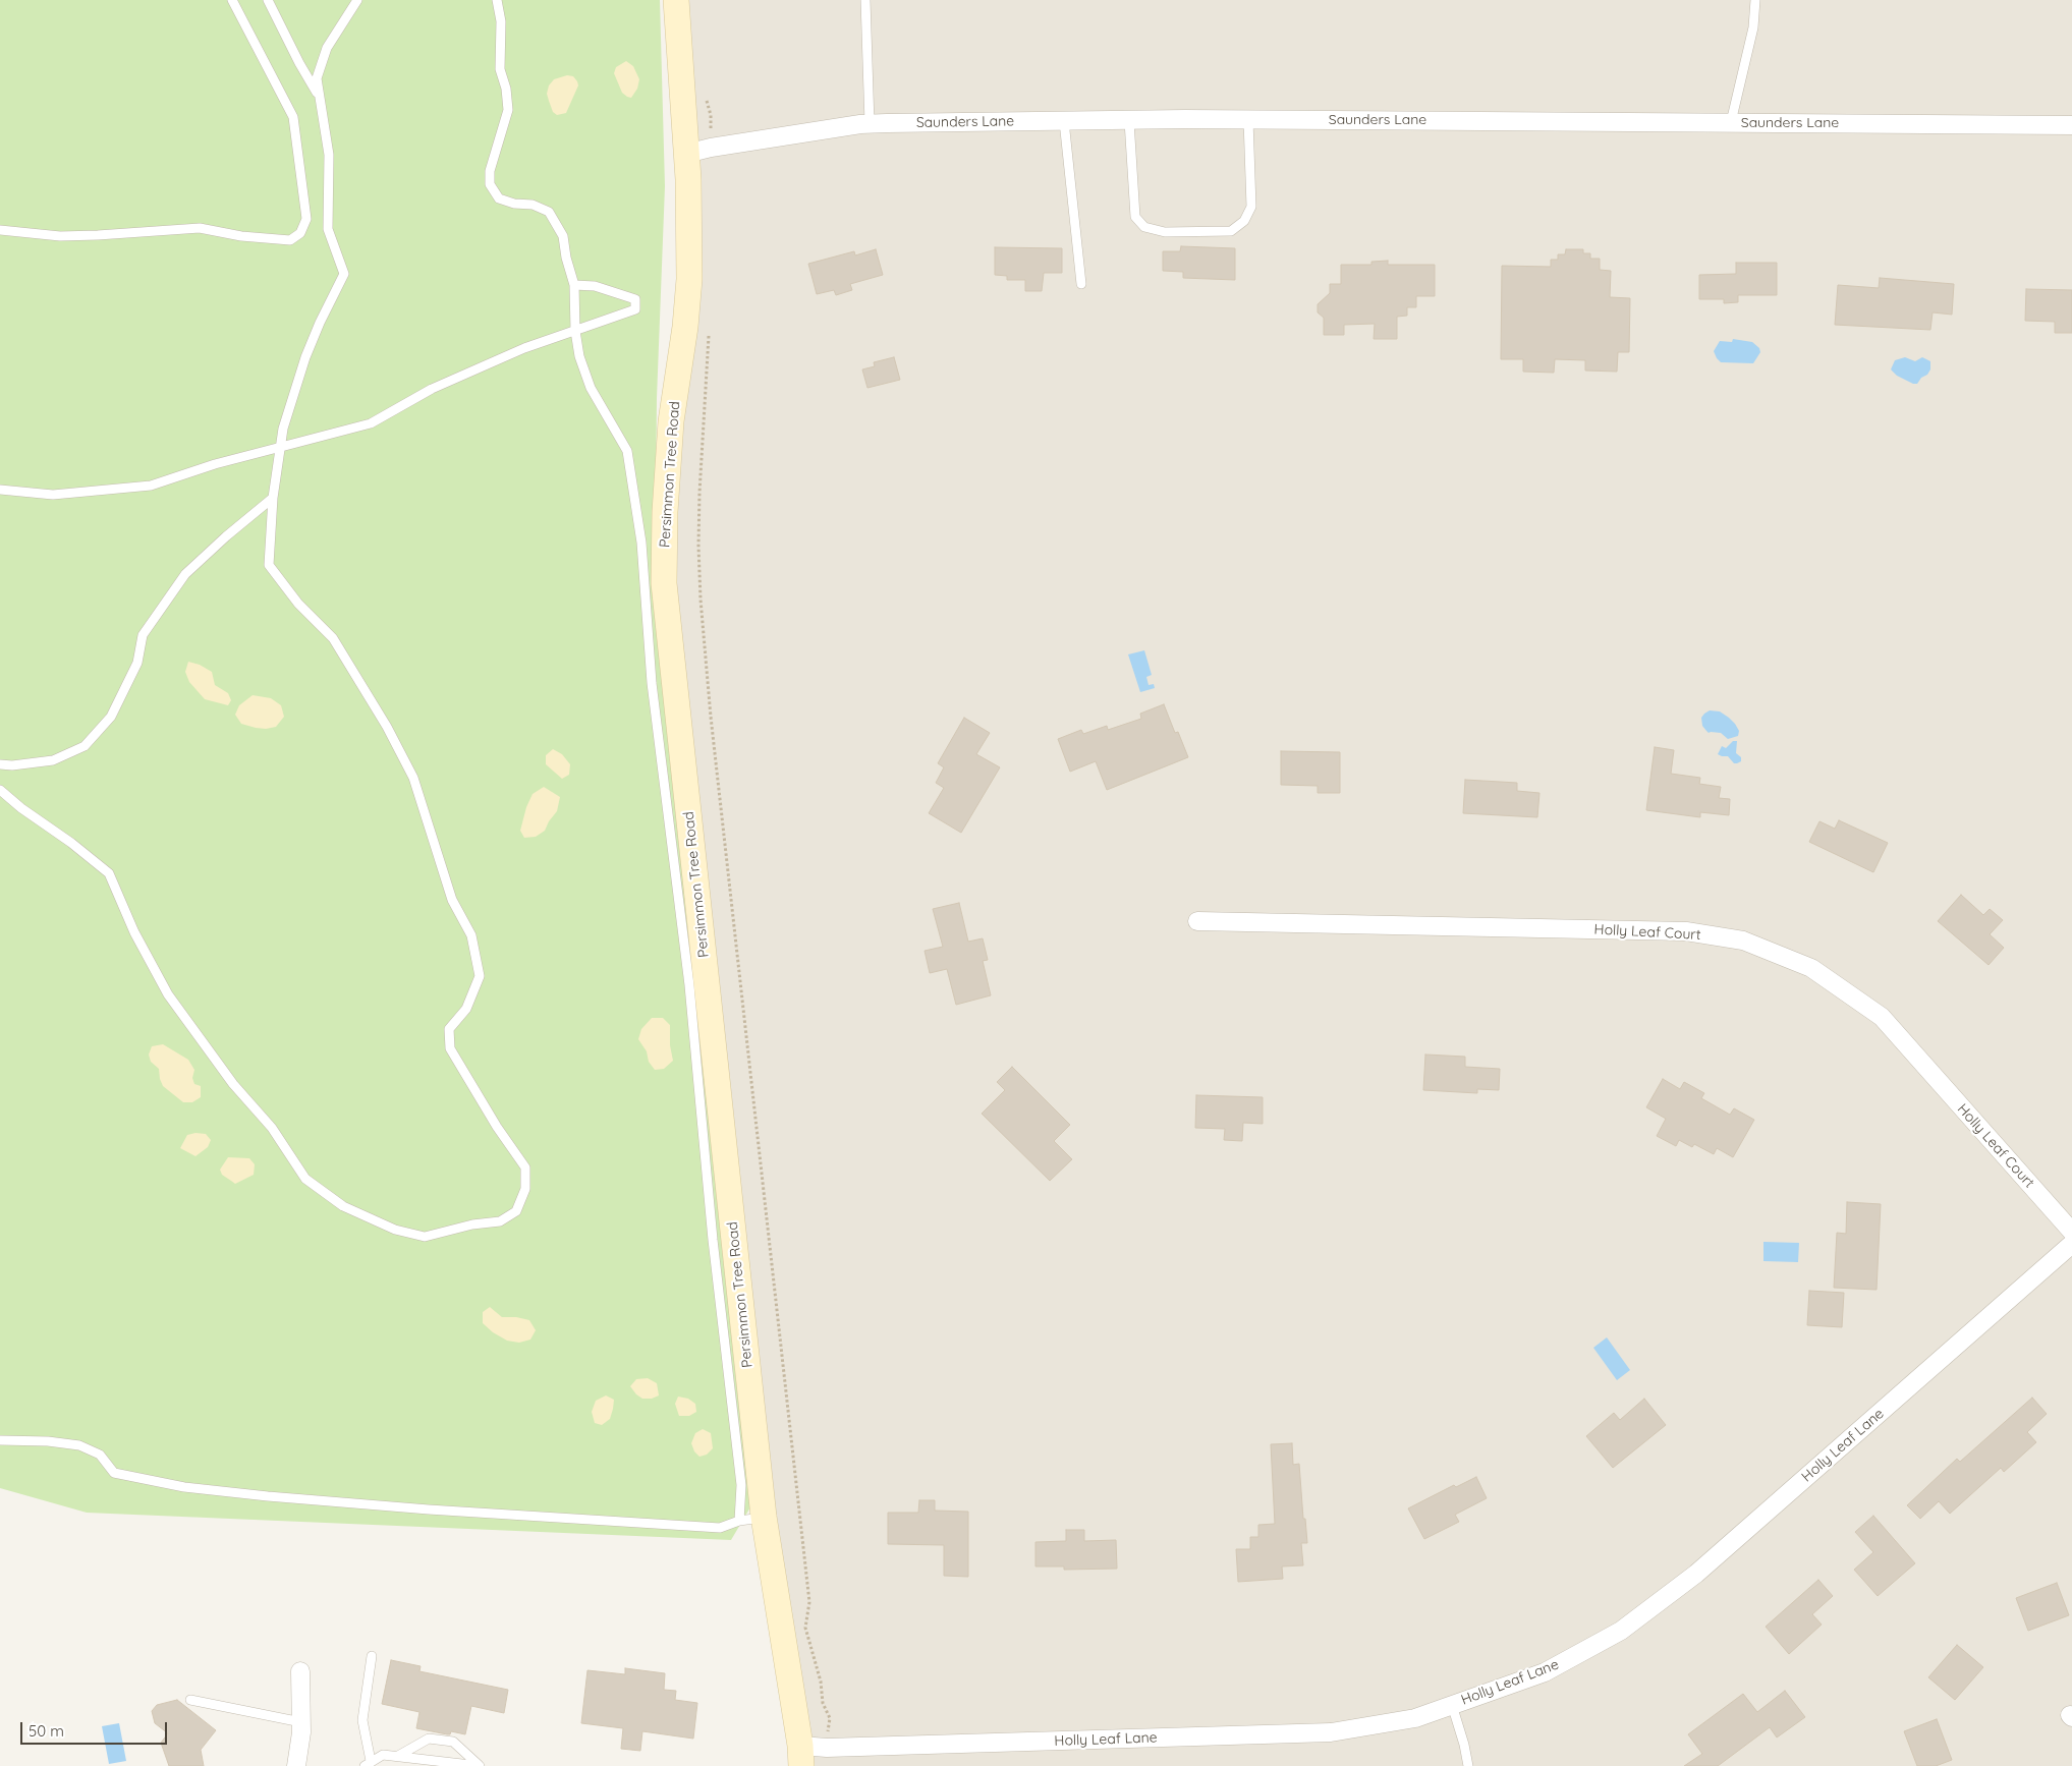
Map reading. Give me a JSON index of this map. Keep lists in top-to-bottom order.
{
  "streets": {
    "main road": ["Persimmon Tree Road"],
    "street": ["Saunders Lane", "Holly Leaf Court", "Holly Leaf Lane"]
  },
  "crossings": [
    ["Saunders Lane", "Persimmon Tree Road"],
    ["Persimmon Tree Road", "Holly Leaf Lane"]
  ],
  "scale_bar": "50 m"
}
